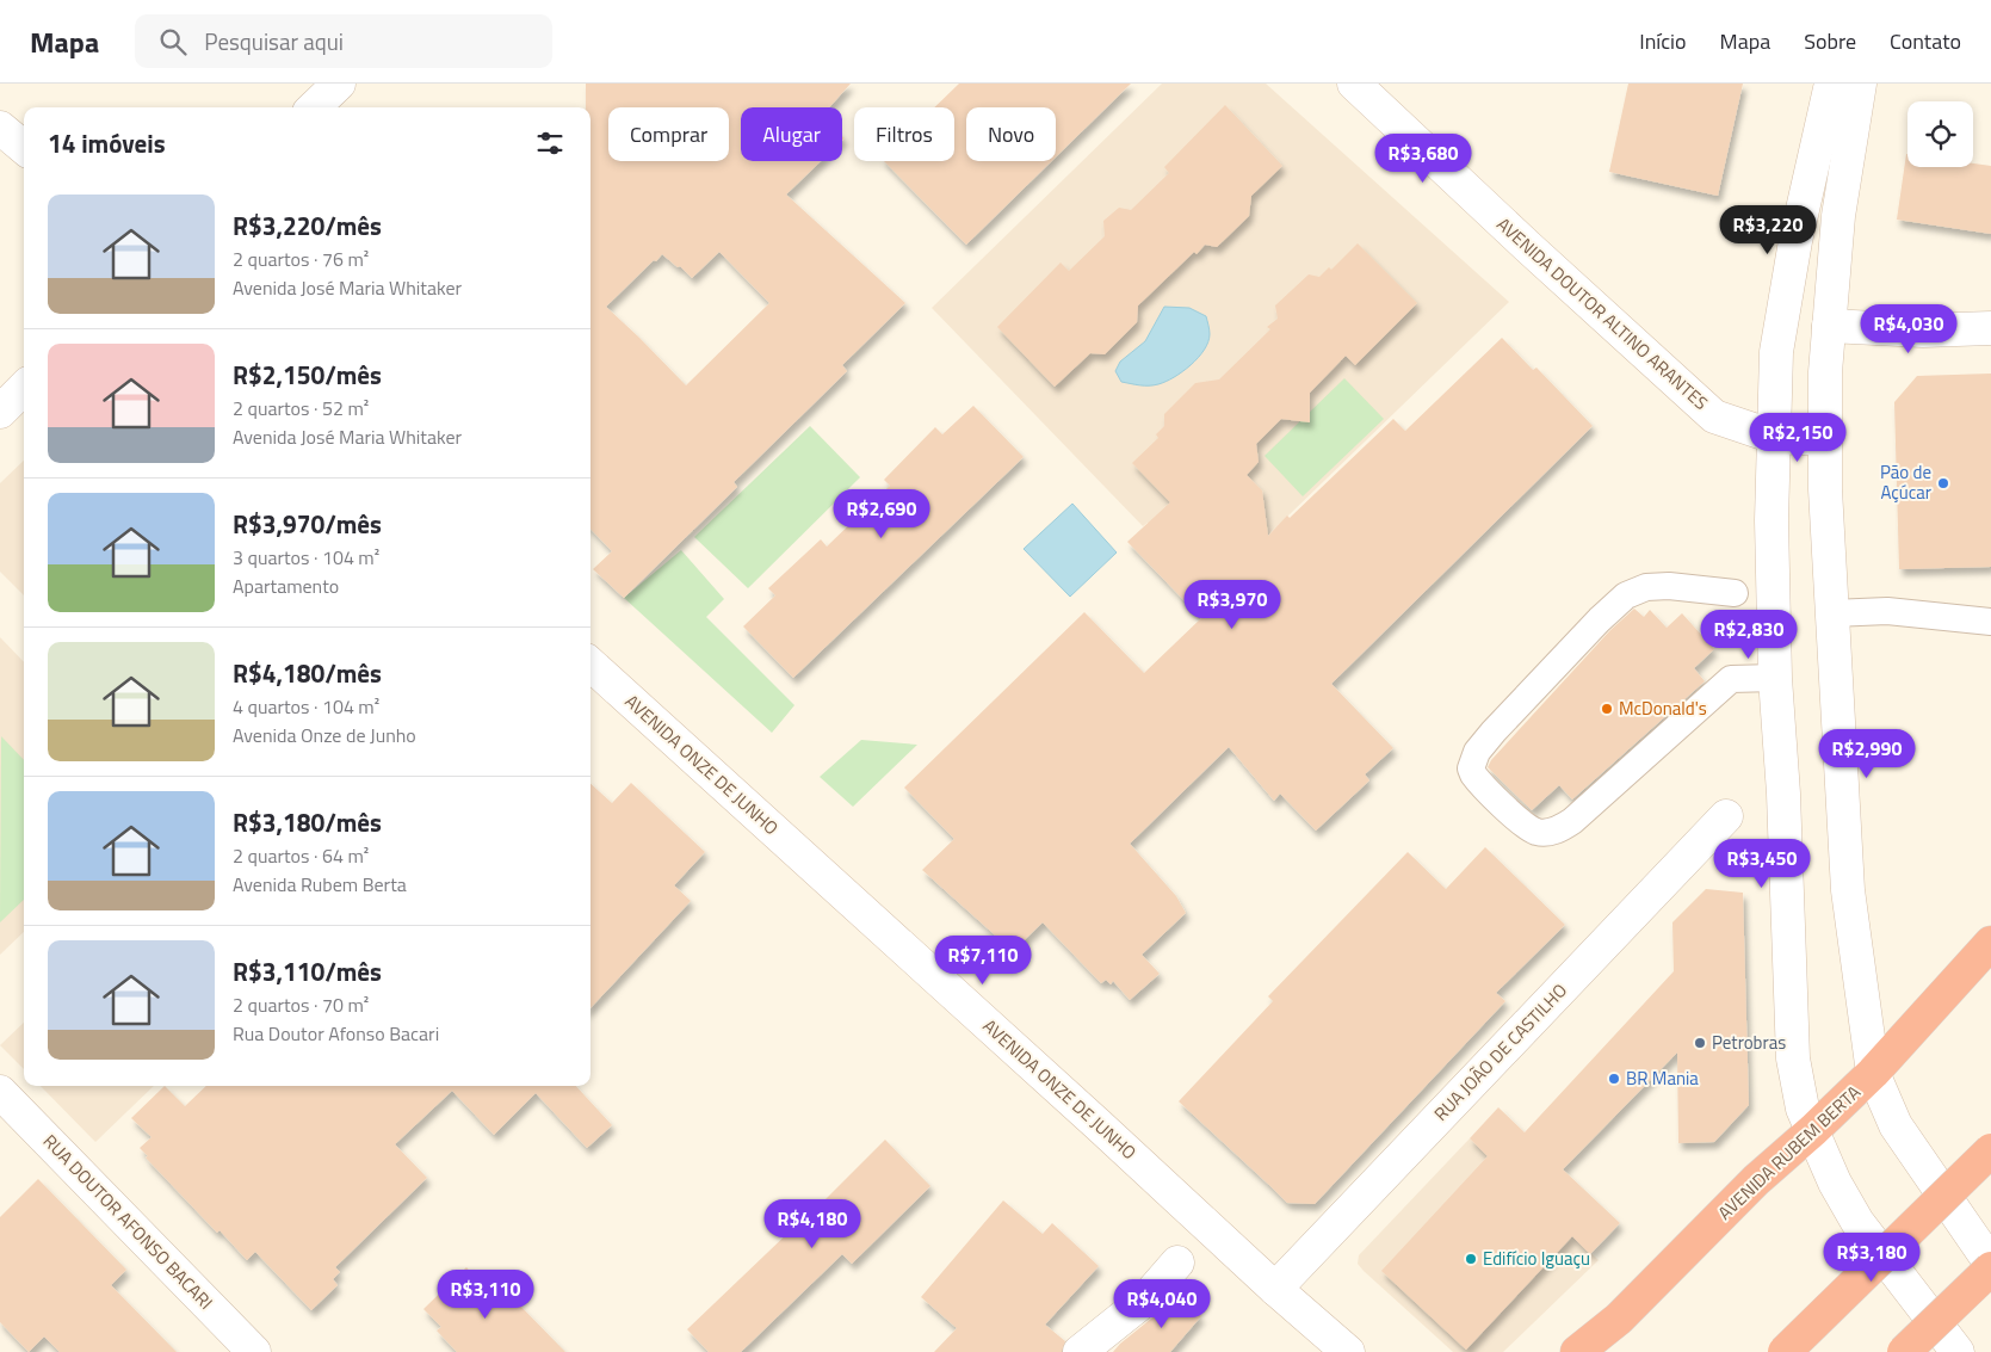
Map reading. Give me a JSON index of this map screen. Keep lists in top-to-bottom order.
{
  "streets": {
    "highway": ["AVENIDA RUBEM BERTA"],
    "street": [
      "AVENIDA DOUTOR ALTINO ARANTES",
      "AVENIDA ONZE DE JUNHO",
      "RUA JOÃO DE CASTILHO",
      "RUA DOUTOR AFONSO BACARI"
    ]
  },
  "crossings": [
    ["AVENIDA ONZE DE JUNHO", "RUA JOÃO DE CASTILHO"]
  ],
  "places": [
    "Pão de Açúcar",
    "McDonald's",
    "Petrobras",
    "BR Mania",
    "Edifício Iguaçu"
  ],
  "page": {
    "header": "Mapa",
    "search": "Pesquisar aqui",
    "nav": [
      "Início",
      "Mapa",
      "Sobre",
      "Contato"
    ],
    "chip": [
      "Comprar",
      "Alugar",
      "Filtros",
      "Novo"
    ],
    "heading": "14 imóveis",
    "price": [
      "R$3,680",
      "R$3,220",
      "R$4,030",
      "R$2,150",
      "R$2,690",
      "R$3,970",
      "R$2,830",
      "R$2,990",
      "R$3,450",
      "R$7,110",
      "R$4,180",
      "R$3,180",
      "R$3,110",
      "R$4,040"
    ],
    "list": [
      {
        "name": "R$3,220/mês",
        "note": "2 quartos · 76 m² · Avenida José Maria Whitaker"
      },
      {
        "name": "R$2,150/mês",
        "note": "2 quartos · 52 m² · Avenida José Maria Whitaker"
      },
      {
        "name": "R$3,970/mês",
        "note": "3 quartos · 104 m² · Apartamento"
      },
      {
        "name": "R$4,180/mês",
        "note": "4 quartos · 104 m² · Avenida Onze de Junho"
      },
      {
        "name": "R$3,180/mês",
        "note": "2 quartos · 64 m² · Avenida Rubem Berta"
      },
      {
        "name": "R$3,110/mês",
        "note": "2 quartos · 70 m² · Rua Doutor Afonso Bacari"
      }
    ]
  }
}
